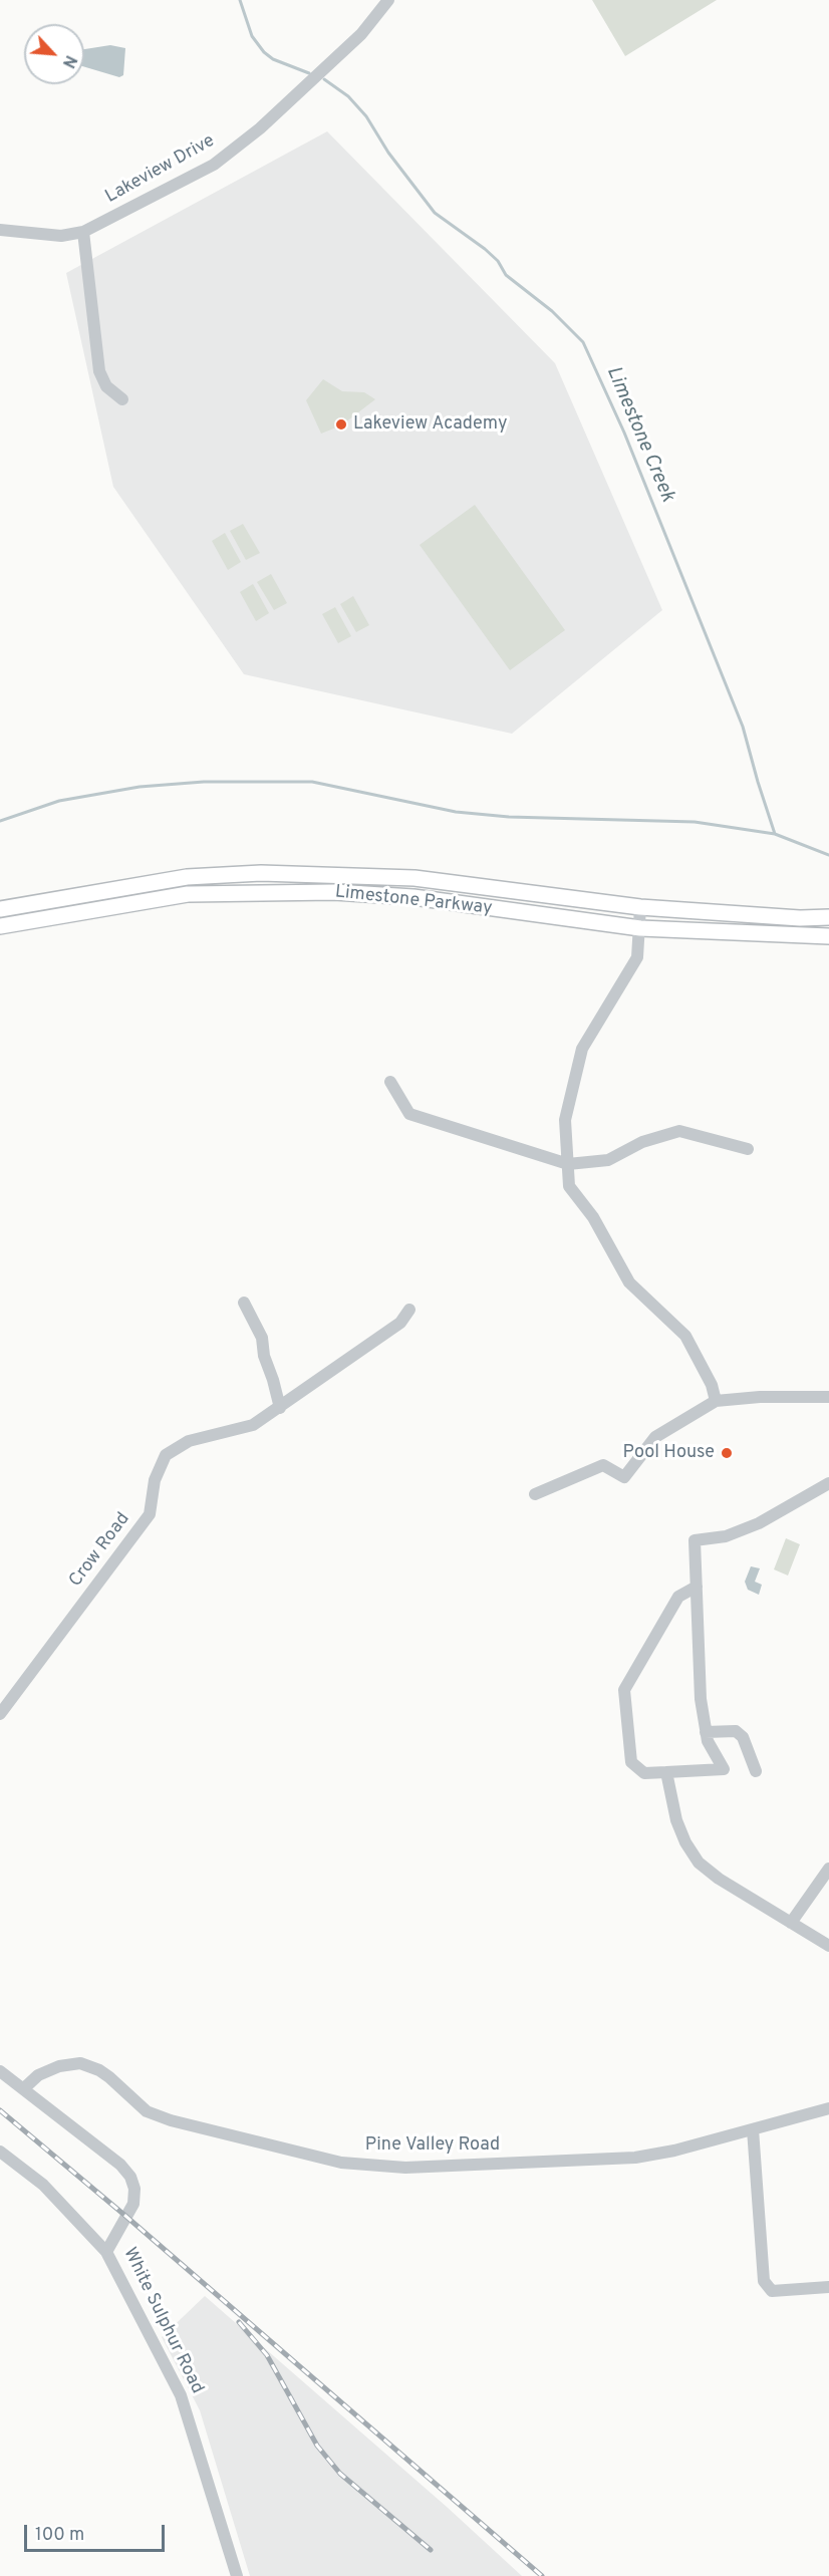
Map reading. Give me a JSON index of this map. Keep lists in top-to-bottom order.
{
  "streets": {
    "main road": ["Limestone Parkway"],
    "street": [
      "Lakeview Drive",
      "Crow Road",
      "Pine Valley Road",
      "White Sulphur Road"
    ]
  },
  "crossings": [
    ["Pine Valley Road", "White Sulphur Road"]
  ],
  "water": ["Limestone Creek"],
  "places": ["Lakeview Academy", "Pool House"],
  "scale_bar": "100 m",
  "north": "bottom right"
}
